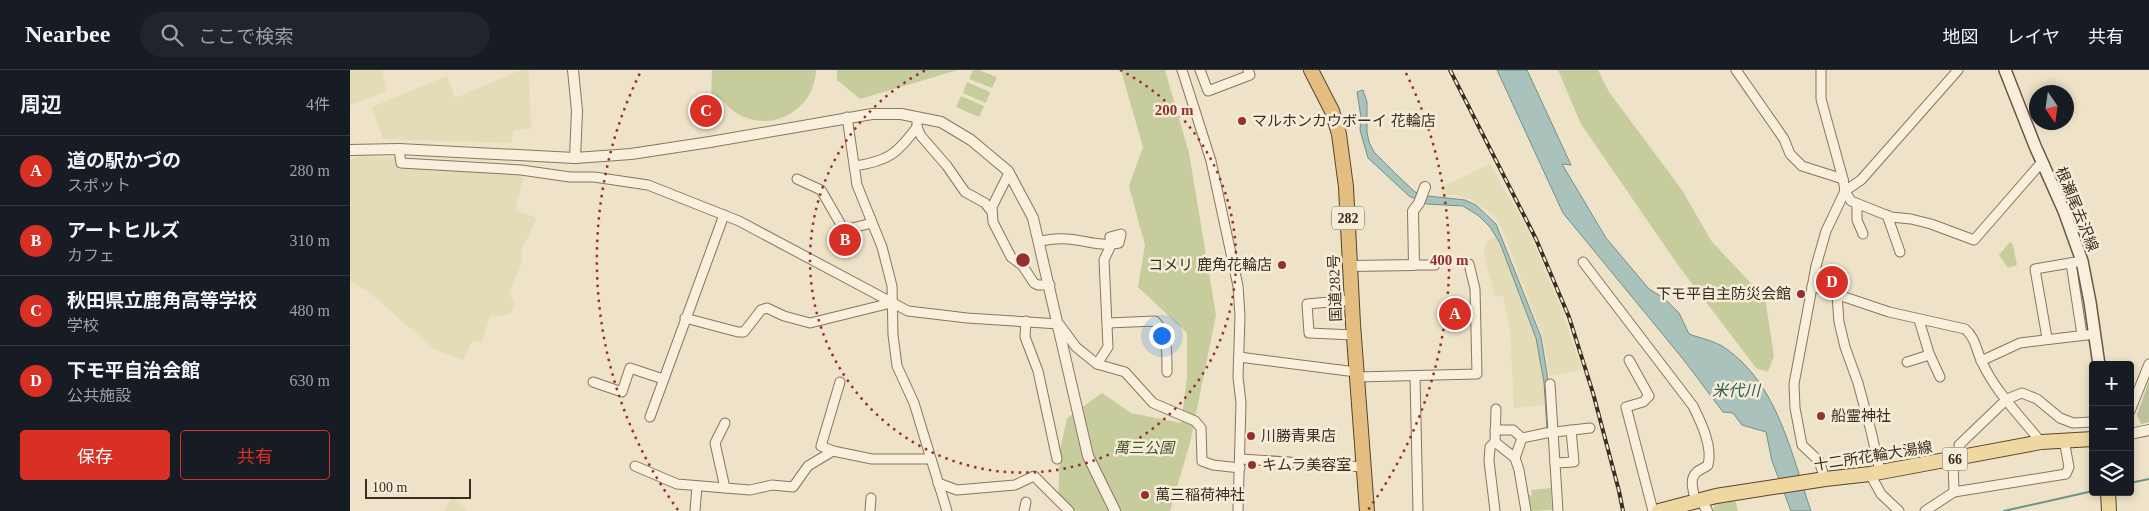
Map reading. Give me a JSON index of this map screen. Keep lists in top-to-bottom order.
{
  "streets": {
    "highway": ["282", "国道282号"],
    "main road": ["根瀬尾去沢線", "十二所花輪大湯線", "66"]
  },
  "water": ["米代川"],
  "parks": ["萬三公園"],
  "places": [
    "マルホンカウボーイ 花輪店",
    "コメリ 鹿角花輪店",
    "下モ平自主防災会館",
    "船霊神社",
    "川勝青果店",
    "キムラ美容室",
    "萬三稲荷神社"
  ],
  "scale_bar": "100 m",
  "north": "bottom",
  "page": {
    "header": "Nearbee",
    "search": "ここで検索",
    "nav": ["地図", "レイヤ", "共有"],
    "heading": ["周辺", "4件"],
    "pins": [
      "C",
      "B",
      "D",
      "A"
    ],
    "list": [
      {
        "mark": "A",
        "name": "道の駅かづの",
        "note": "スポット",
        "value": "280 m"
      },
      {
        "mark": "B",
        "name": "アートヒルズ",
        "note": "カフェ",
        "value": "310 m"
      },
      {
        "mark": "C",
        "name": "秋田県立鹿角高等学校",
        "note": "学校",
        "value": "480 m"
      },
      {
        "mark": "D",
        "name": "下モ平自治会館",
        "note": "公共施設",
        "value": "630 m"
      }
    ],
    "map_buttons": ["+", "−"],
    "buttons": ["保存", "共有"],
    "scale": "100 m"
  },
  "rings": ["200 m", "400 m"]
}
